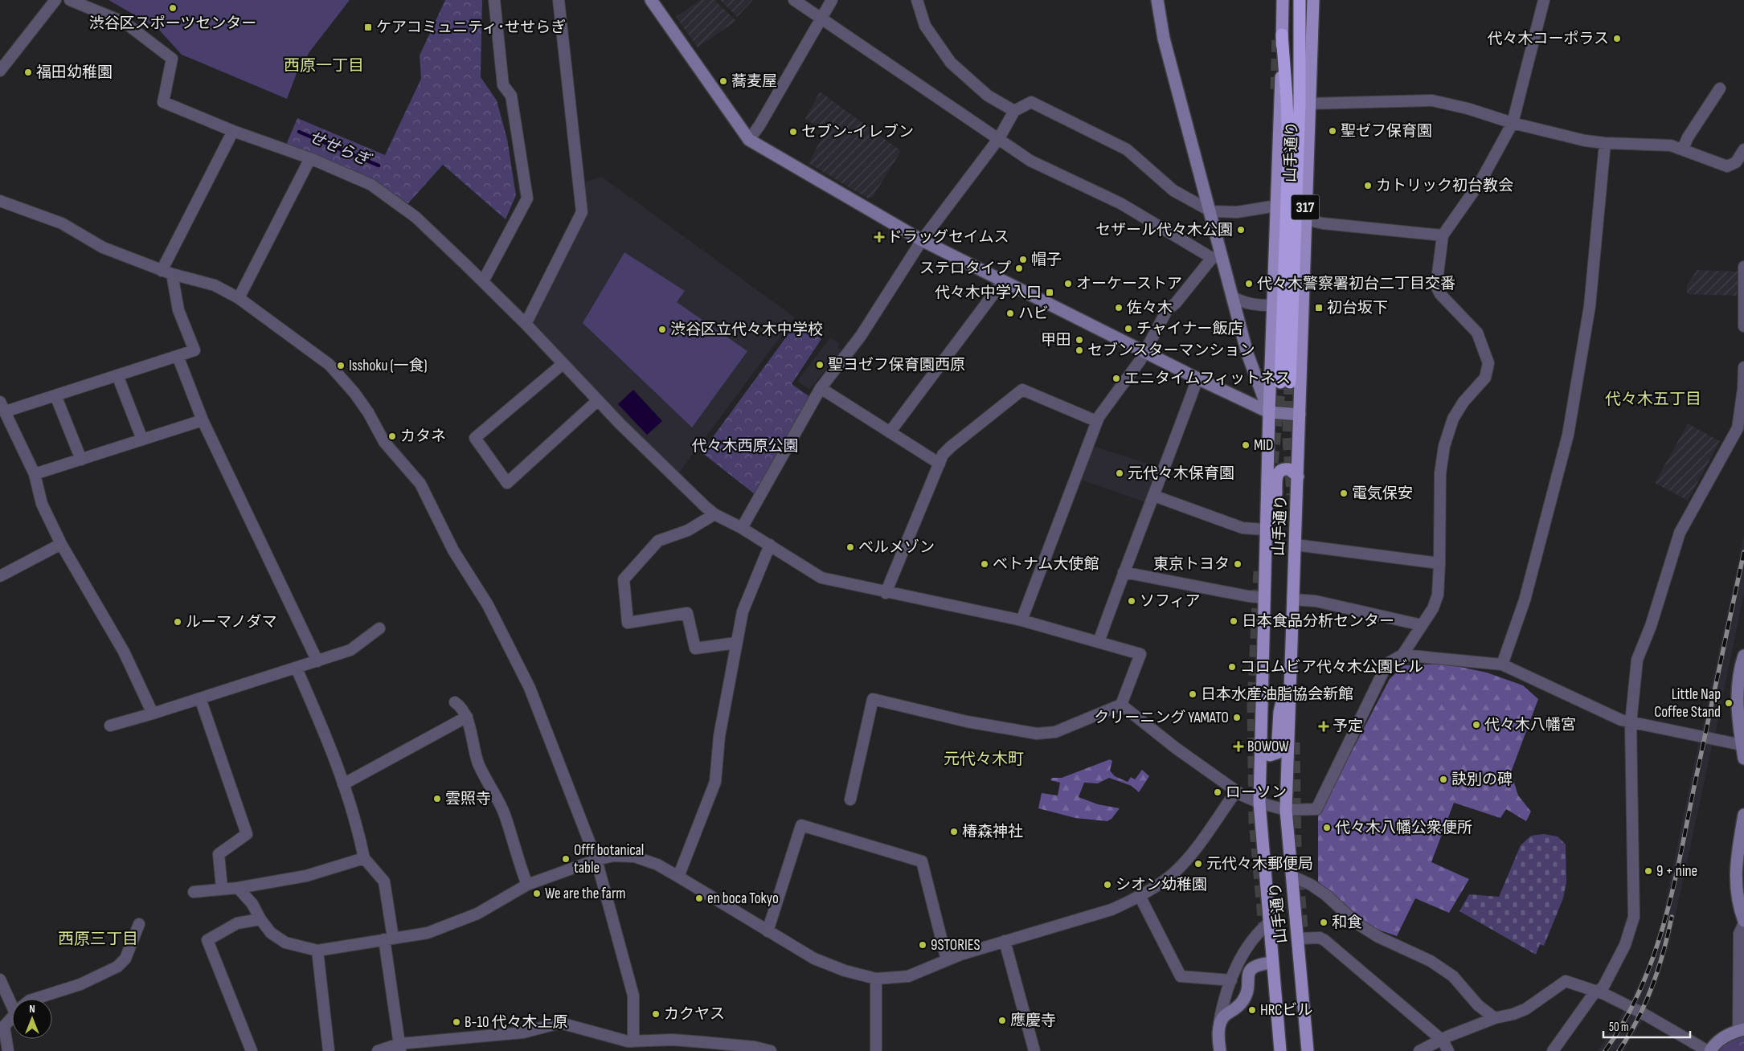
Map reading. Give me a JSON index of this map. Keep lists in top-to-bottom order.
{
  "streets": {
    "main road": ["山手通り", "317"]
  },
  "districts": [
    "西原一丁目",
    "代々木五丁目",
    "元代々木町",
    "西原三丁目"
  ],
  "water": ["せせらぎ"],
  "parks": ["代々木西原公園"],
  "places": {
    "other": [
      "渋谷区スポーツセンター",
      "代々木コーポラス",
      "福田幼稚園",
      "蕎麦屋",
      "聖ゼフ保育園",
      "セブン-イレブン",
      "カトリック初台教会",
      "セザール代々木公園",
      "帽子",
      "ステロタイプ",
      "オーケーストア",
      "代々木警察署初台二丁目交番",
      "佐々木",
      "ハビ",
      "チャイナー飯店",
      "渋谷区立代々木中学校",
      "甲田",
      "セブンスターマンション",
      "聖ヨゼフ保育園西原",
      "Isshoku (一食)",
      "エニタイムフィットネス",
      "カタネ",
      "MID",
      "元代々木保育園",
      "電気保安",
      "ベルメゾン",
      "ベトナム大使館",
      "東京トヨタ",
      "ソフィア",
      "日本食品分析センター",
      "ルーマノダマ",
      "コロムビア代々木公園ビル",
      "日本水産油脂協会新館",
      "Little Nap Coffee Stand",
      "クリーニング YAMATO",
      "代々木八幡宮",
      "訣別の碑",
      "ローソン",
      "雲照寺",
      "代々木八幡公衆便所",
      "椿森神社",
      "Offf botanical table",
      "元代々木郵便局",
      "9 + nine",
      "シオン幼稚園",
      "We are the farm",
      "en boca Tokyo",
      "和食",
      "9STORIES",
      "HRCビル",
      "カクヤス",
      "應慶寺",
      "B-10 代々木上原"
    ],
    "transit": ["ケアコミュニティ･せせらぎ", "代々木中学入口", "初台坂下"],
    "health": ["ドラッグセイムス", "予定", "BOWOW"]
  },
  "scale_bar": "50 m",
  "north": "top"
}
